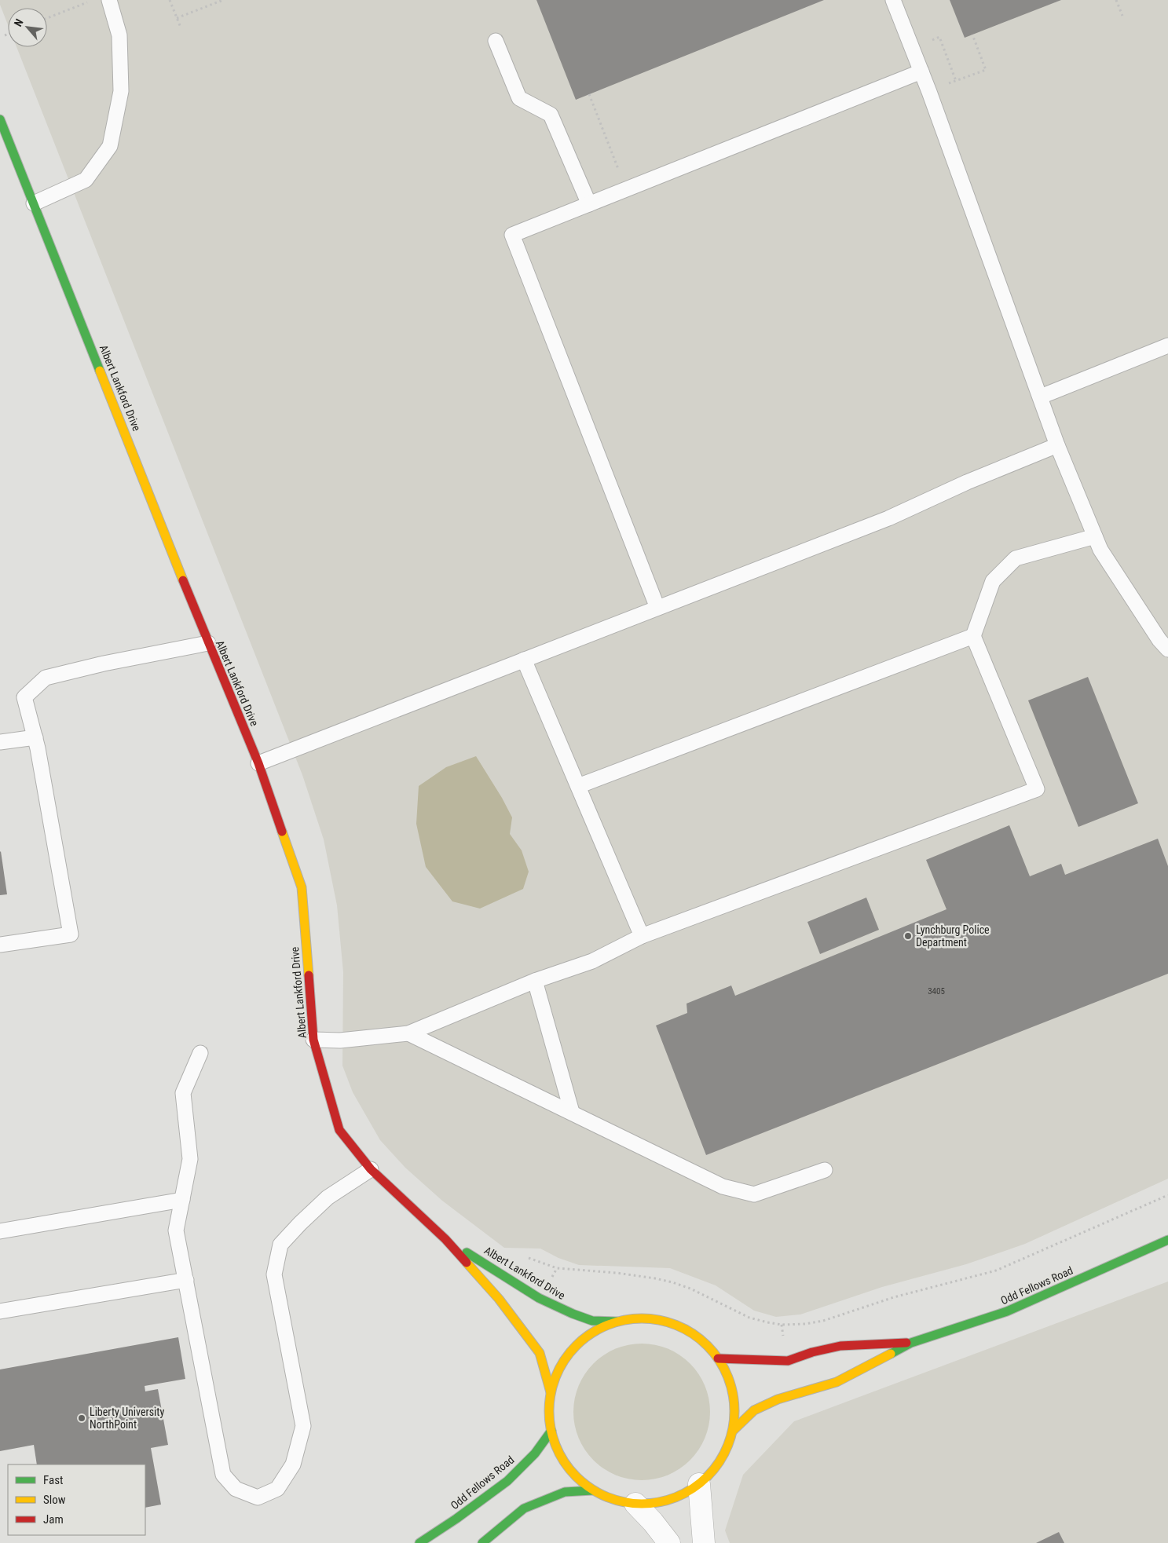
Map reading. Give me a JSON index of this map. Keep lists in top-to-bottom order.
{
  "streets": {
    "street": ["Albert Lankford Drive", "Odd Fellows Road"]
  },
  "places": ["Lynchburg Police Department", "Liberty University NorthPoint"],
  "house_numbers": ["3405"],
  "legend": ["Fast", "Slow", "Jam"],
  "north": "top left"
}
